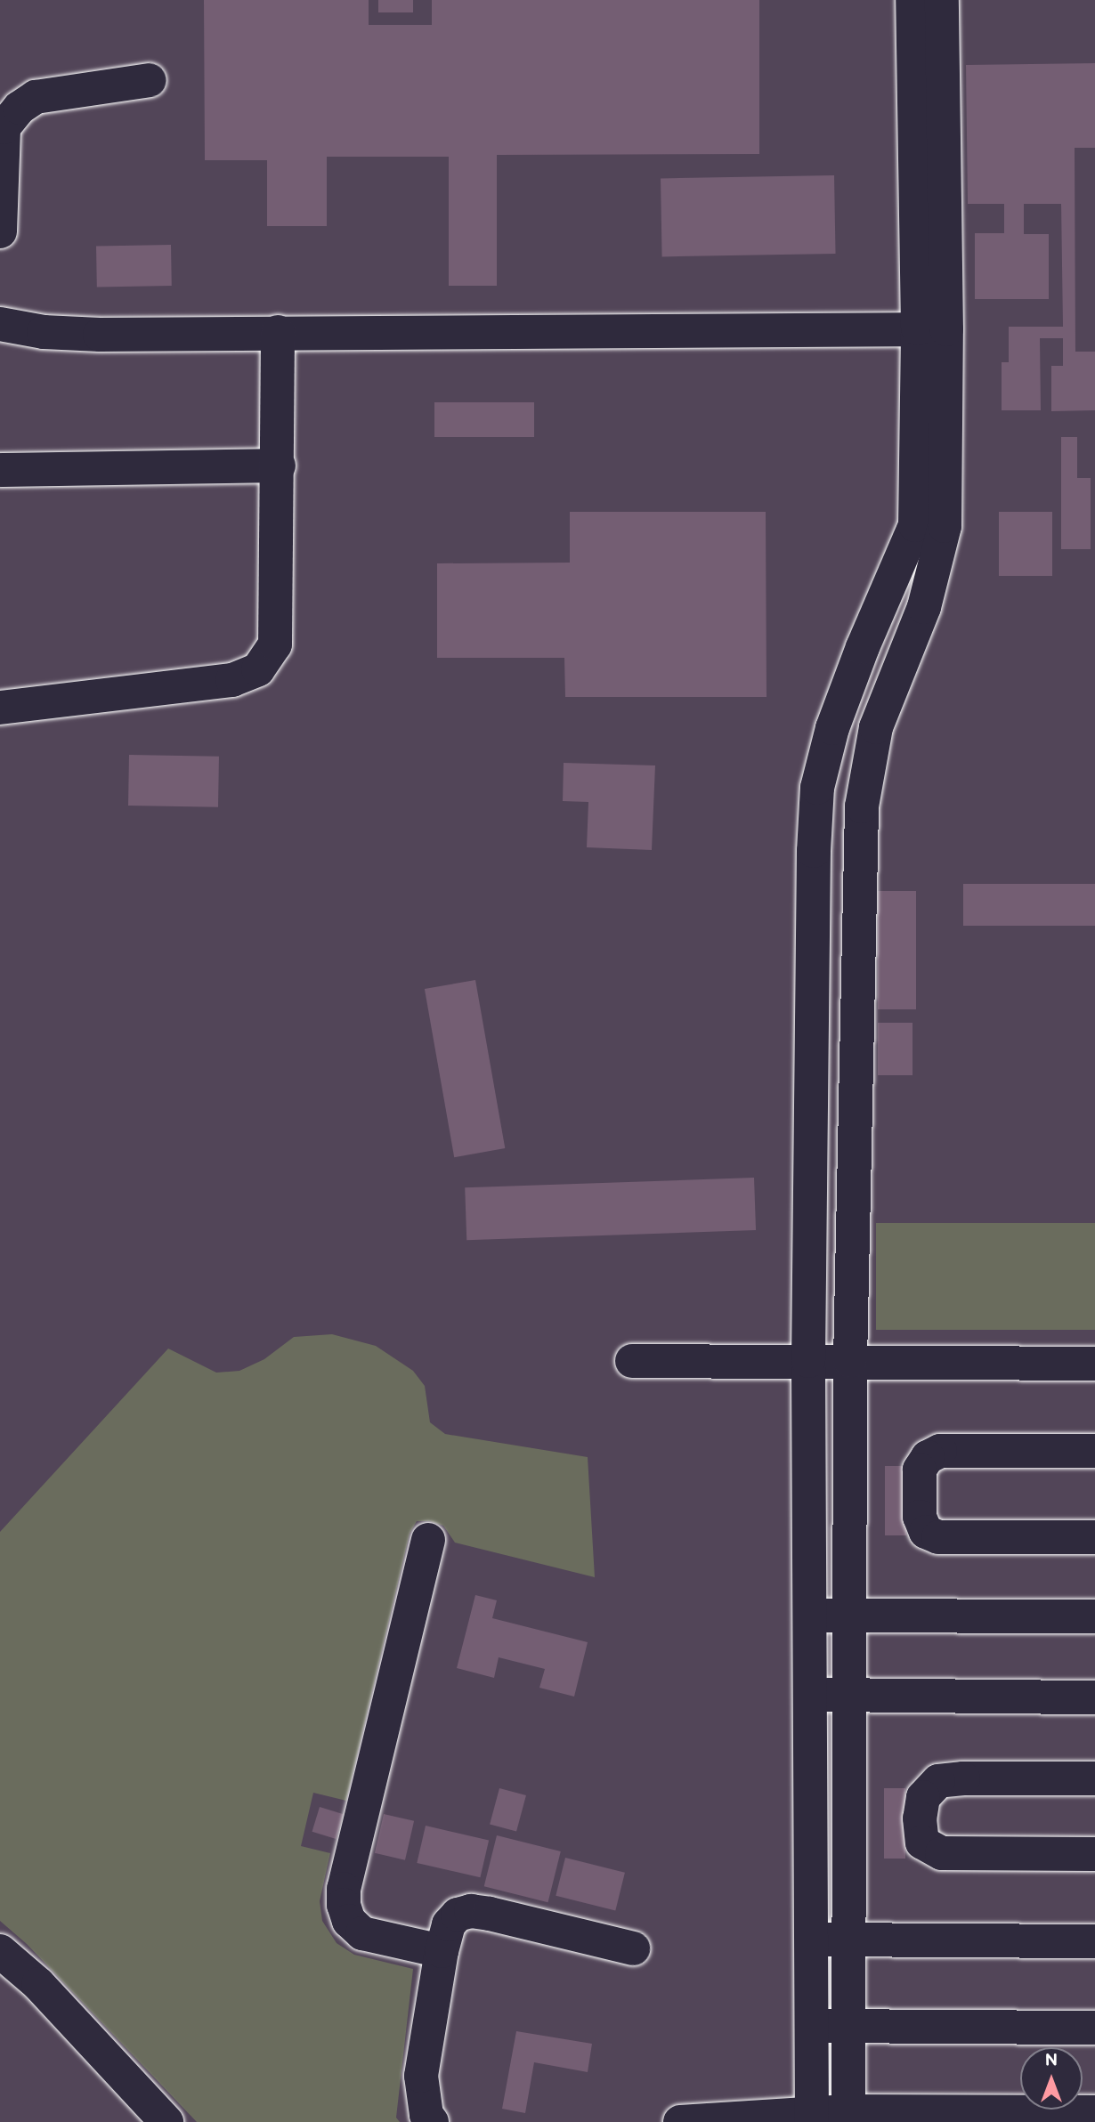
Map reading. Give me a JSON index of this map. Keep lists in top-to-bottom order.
{
  "north": "top"
}
